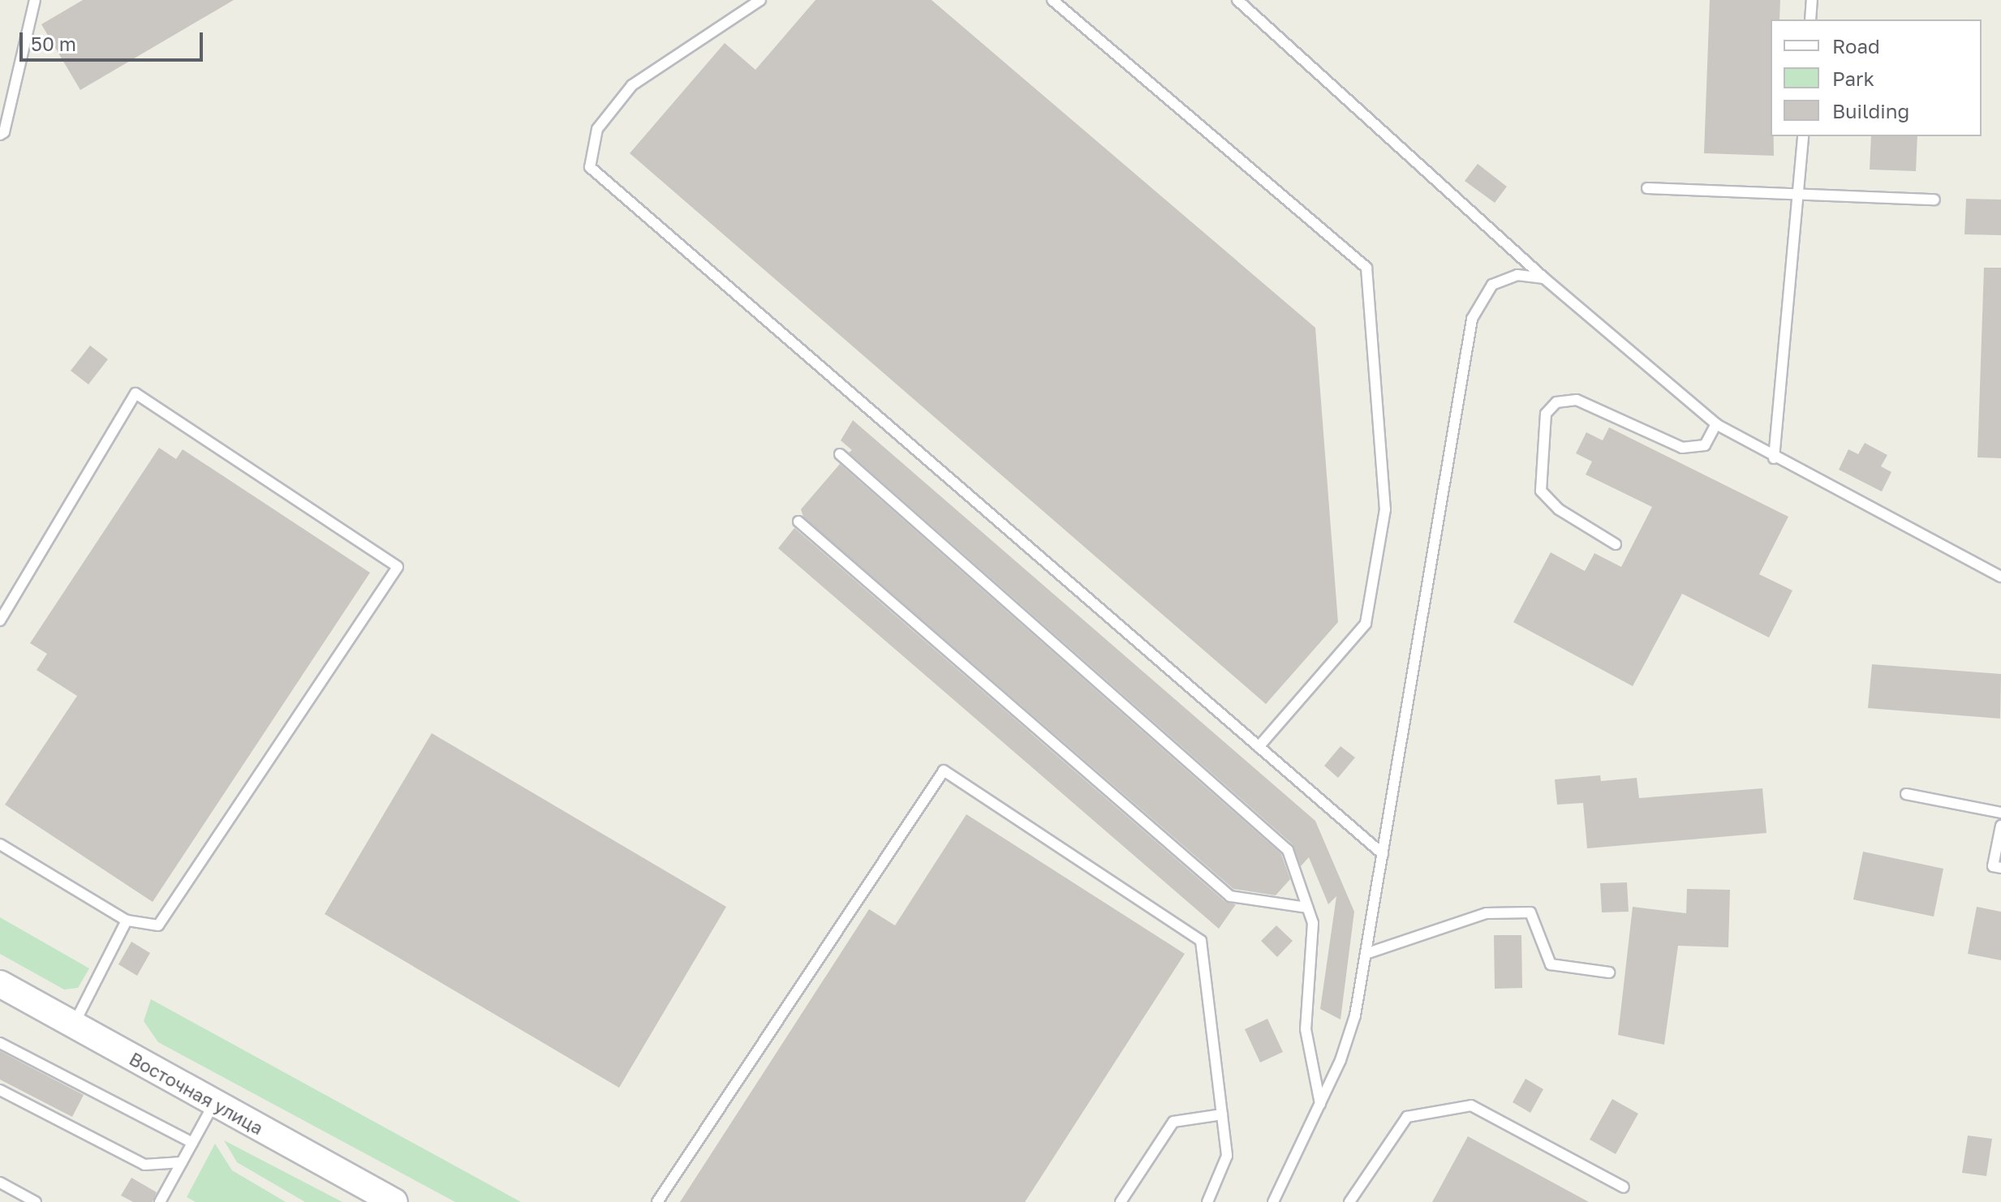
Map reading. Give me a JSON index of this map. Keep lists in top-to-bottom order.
{
  "streets": {
    "street": ["Восточная улица"]
  },
  "legend": ["Road", "Park", "Building"],
  "scale_bar": "50 m"
}
